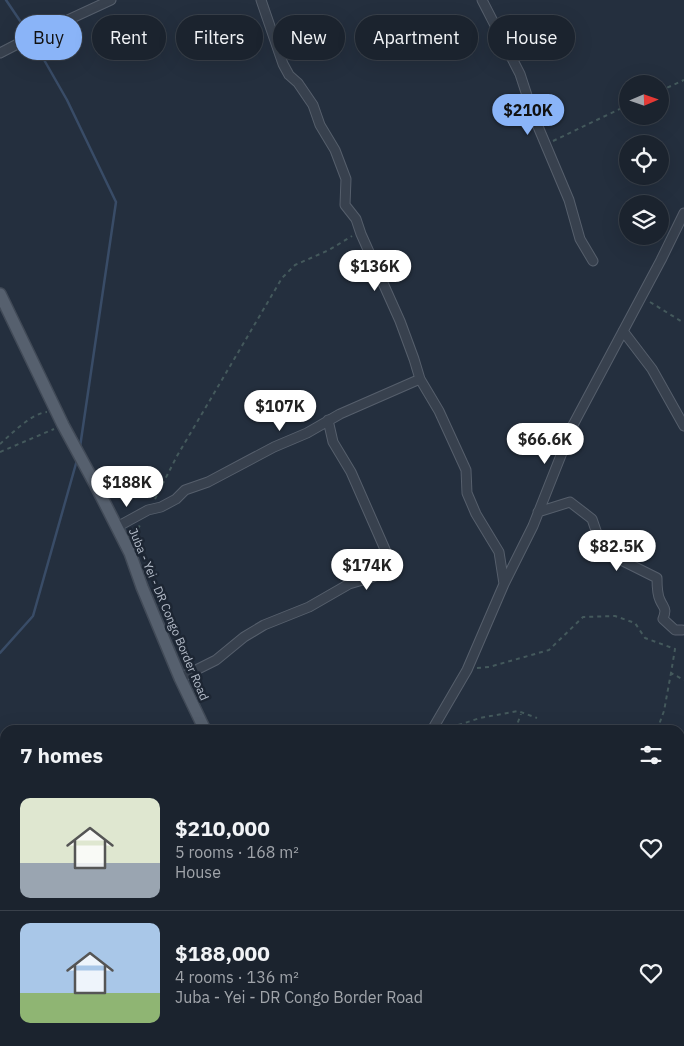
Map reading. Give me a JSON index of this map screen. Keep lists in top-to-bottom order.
{
  "streets": {
    "main road": ["Juba - Yei - DR Congo Border Road"]
  },
  "north": "right",
  "page": {
    "chip": [
      "Buy",
      "Rent",
      "Filters",
      "New",
      "Apartment",
      "House"
    ],
    "price": [
      "$210K",
      "$136K",
      "$107K",
      "$66.6K",
      "$188K",
      "$82.5K",
      "$174K"
    ],
    "heading": "7 homes",
    "list": [
      {
        "name": "$210,000",
        "note": "5 rooms · 168 m² · House"
      },
      {
        "name": "$188,000",
        "note": "4 rooms · 136 m² · Juba - Yei - DR Congo Border Road"
      }
    ]
  }
}
